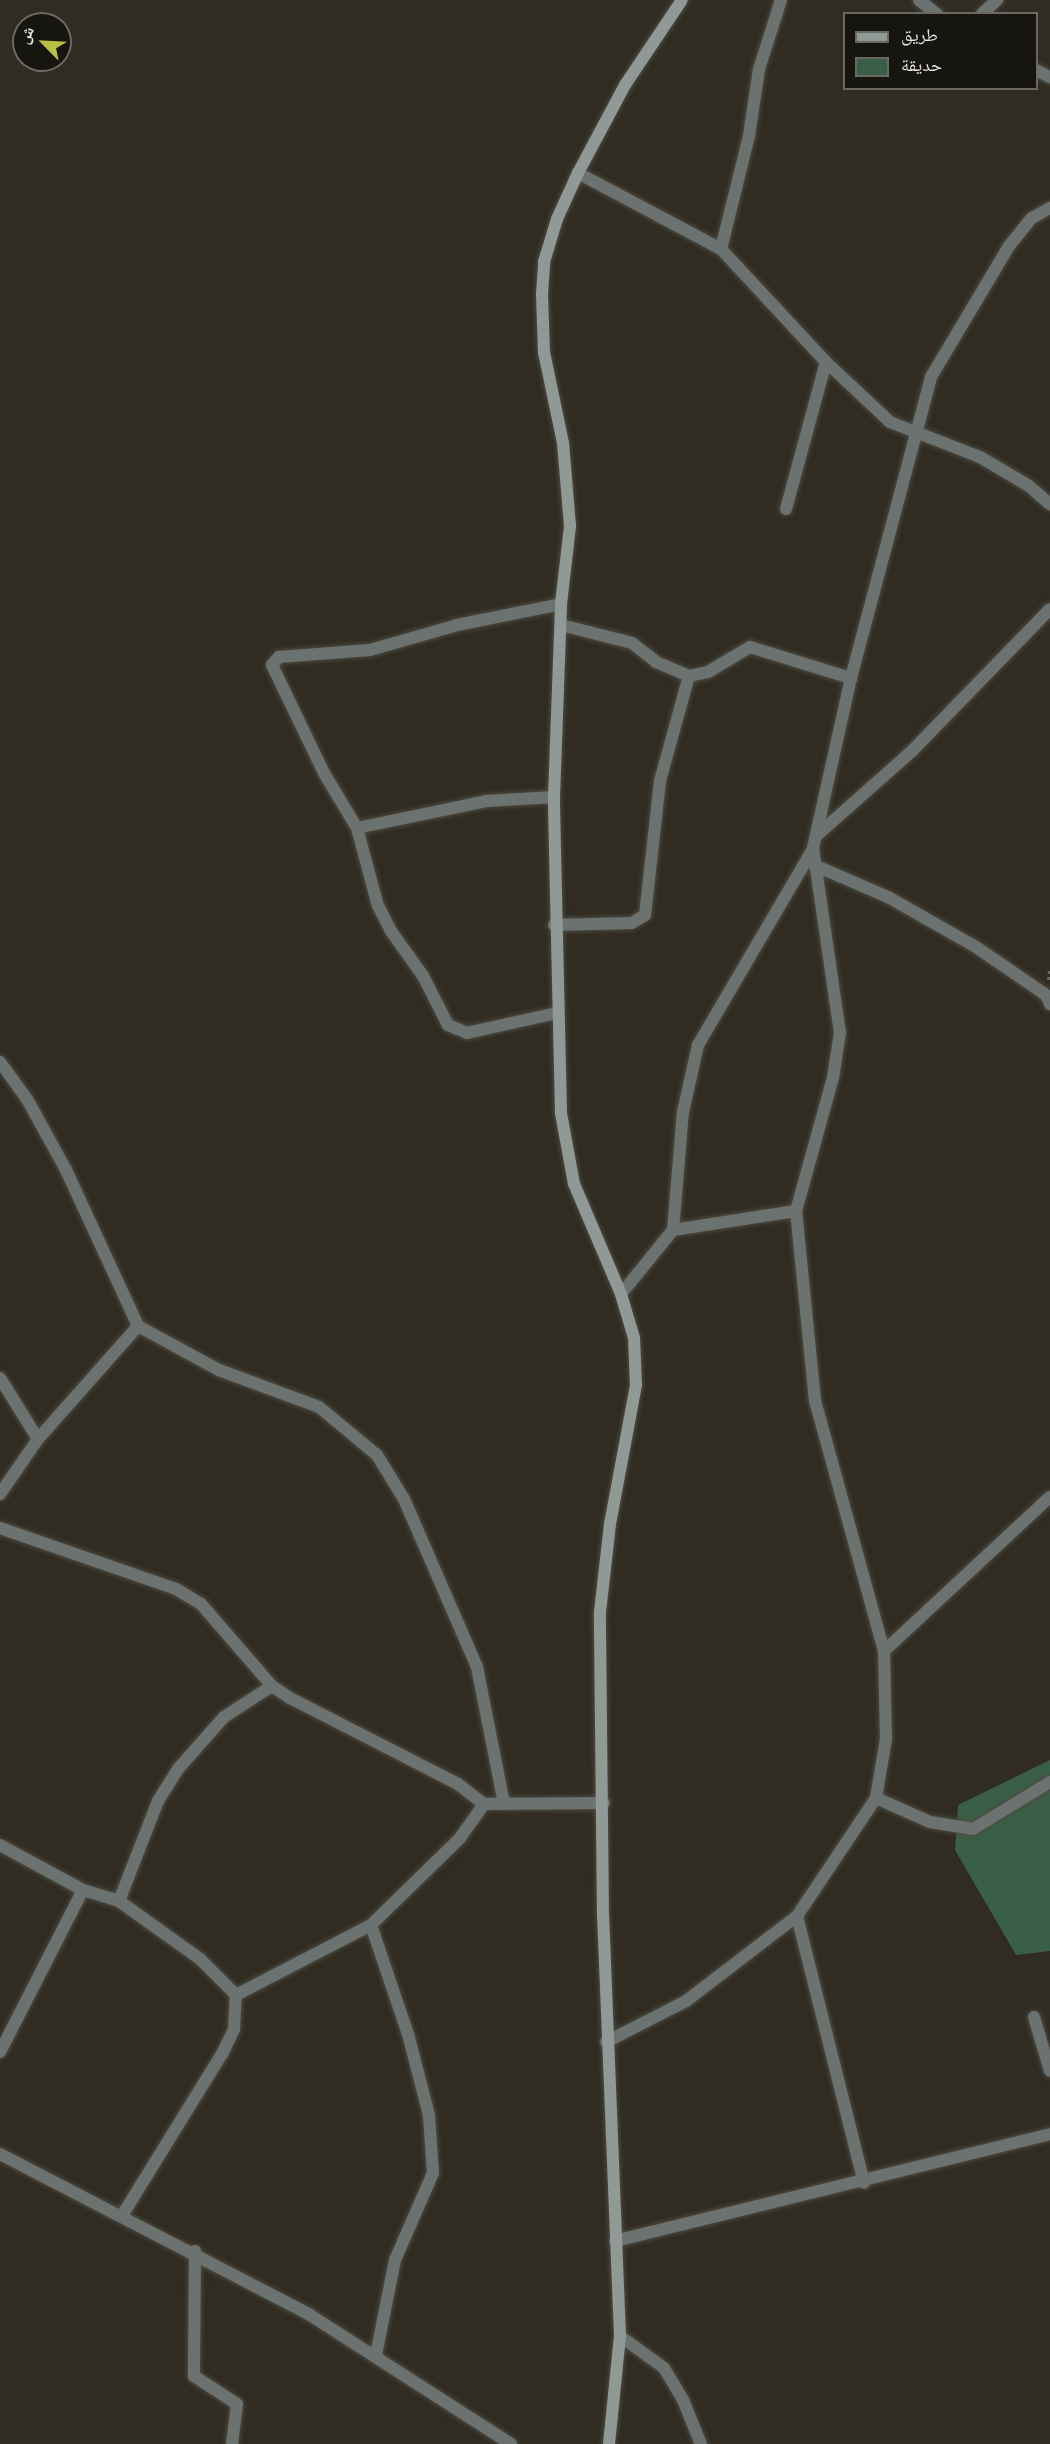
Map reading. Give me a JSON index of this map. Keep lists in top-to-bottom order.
{
  "legend": ["طريق", "حديقة"],
  "north": "top left"
}
